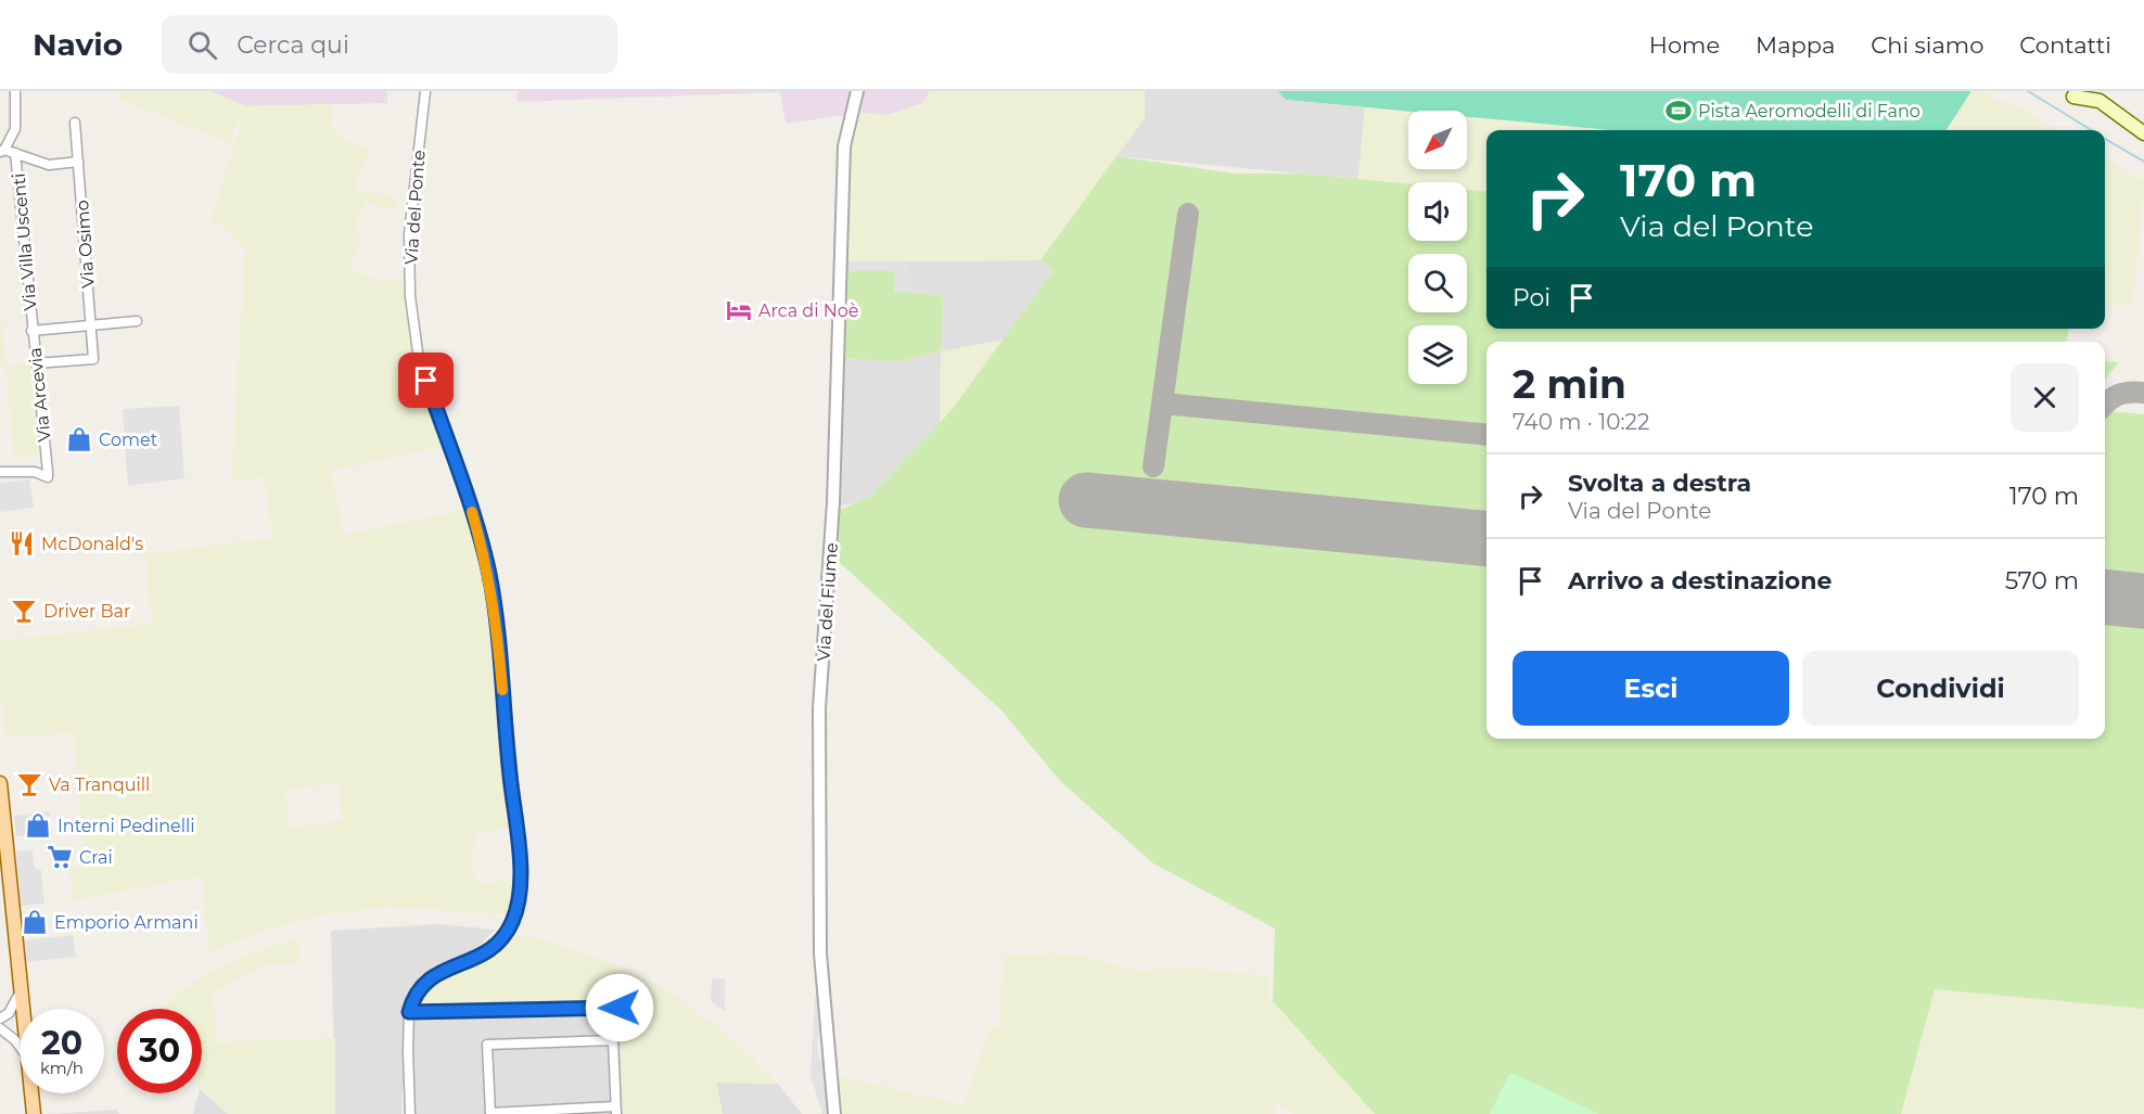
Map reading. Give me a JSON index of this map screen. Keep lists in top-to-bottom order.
{
  "streets": {
    "street": [
      "Via del Ponte",
      "Via Villa Uscenti",
      "Via Osimo",
      "Via Arcevia",
      "Via del Fiume"
    ]
  },
  "crossings": [
    ["Via Villa Uscenti", "Via Arcevia"],
    ["Via Osimo", "Via Arcevia"]
  ],
  "places": {
    "sports": ["Pista Aeromodelli di Fano"],
    "hotel": ["Arca di Noè"],
    "shop": ["Comet", "Interni Pedinelli", "Emporio Armani"],
    "restaurant": ["McDonald's"],
    "bar": ["Driver Bar", "Va Tranquill"],
    "supermarket": ["Crai"]
  },
  "north": "bottom left",
  "page": {
    "header": "Navio",
    "search": "Cerca qui",
    "nav": [
      "Home",
      "Mappa",
      "Chi siamo",
      "Contatti"
    ],
    "turn": ["170 m", "Via del Ponte"],
    "then": "Poi",
    "heading": ["2 min", "740 m · 10:22"],
    "list": [
      {
        "name": "Svolta a destra",
        "note": "Via del Ponte",
        "value": "170 m"
      },
      {
        "name": "Arrivo a destinazione",
        "value": "570 m"
      }
    ],
    "buttons": ["Esci", "Condividi"],
    "speed": "20 km/h",
    "limit": "30"
  }
}
